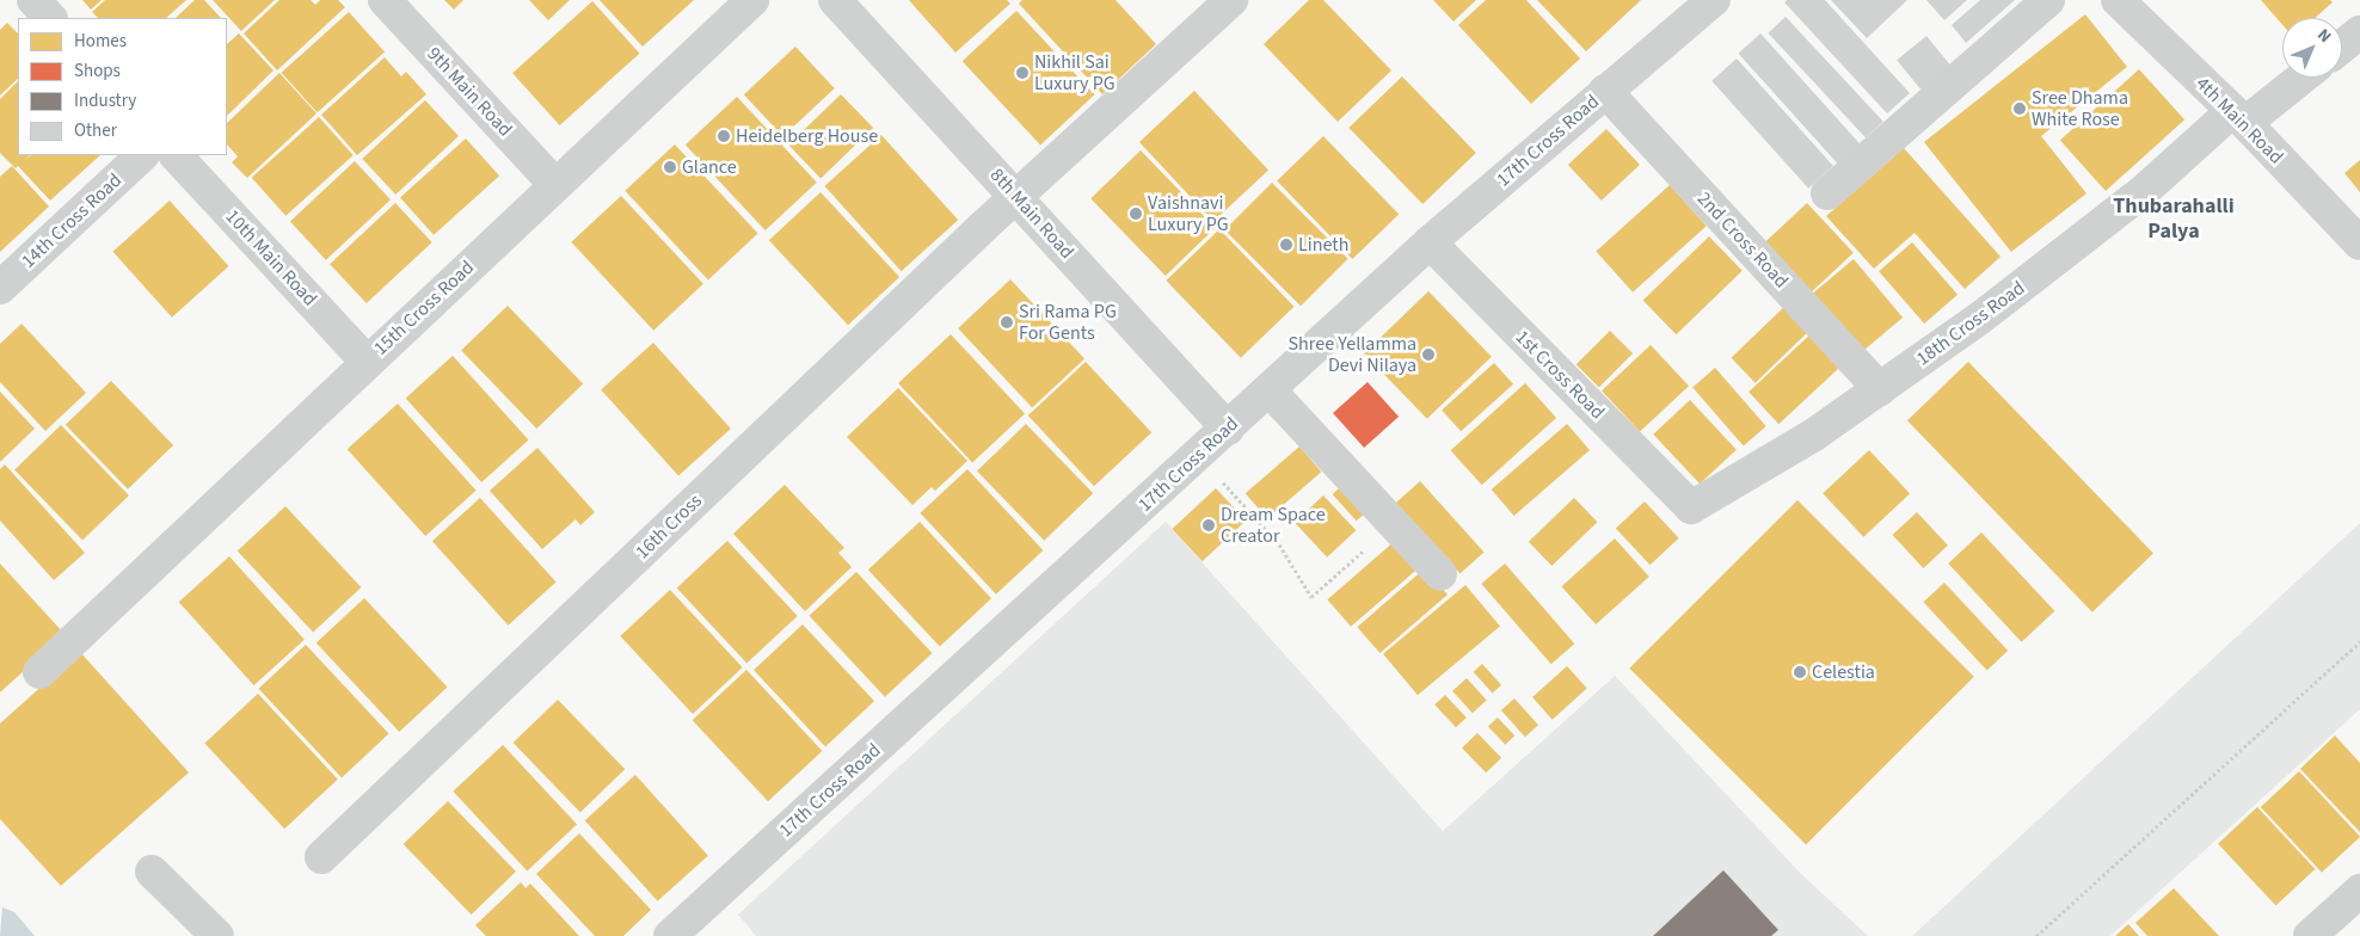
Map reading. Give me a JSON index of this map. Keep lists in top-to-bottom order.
{
  "streets": {
    "street": [
      "9th Main Road",
      "4th Main Road",
      "17th Cross Road",
      "8th Main Road",
      "14th Cross Road",
      "2nd Cross Road",
      "10th Main Road",
      "15th Cross Road",
      "18th Cross Road",
      "1st Cross Road",
      "16th Cross"
    ]
  },
  "crossings": [
    ["9th Main Road", "15th Cross Road"],
    ["4th Main Road", "18th Cross Road"],
    ["17th Cross Road", "8th Main Road"],
    ["17th Cross Road", "2nd Cross Road"],
    ["17th Cross Road", "1st Cross Road"],
    ["8th Main Road", "16th Cross"],
    ["2nd Cross Road", "18th Cross Road"],
    ["10th Main Road", "15th Cross Road"],
    ["18th Cross Road", "1st Cross Road"]
  ],
  "districts": ["Thubarahalli Palya"],
  "places": [
    "Nikhil Sai Luxury PG",
    "Sree Dhama White Rose",
    "Heidelberg House",
    "Glance",
    "Vaishnavi Luxury PG",
    "Lineth",
    "Sri Rama PG For Gents",
    "Shree Yellamma Devi Nilaya",
    "Dream Space Creator",
    "Celestia"
  ],
  "legend": [
    "Homes",
    "Shops",
    "Industry",
    "Other"
  ],
  "north": "top right"
}
